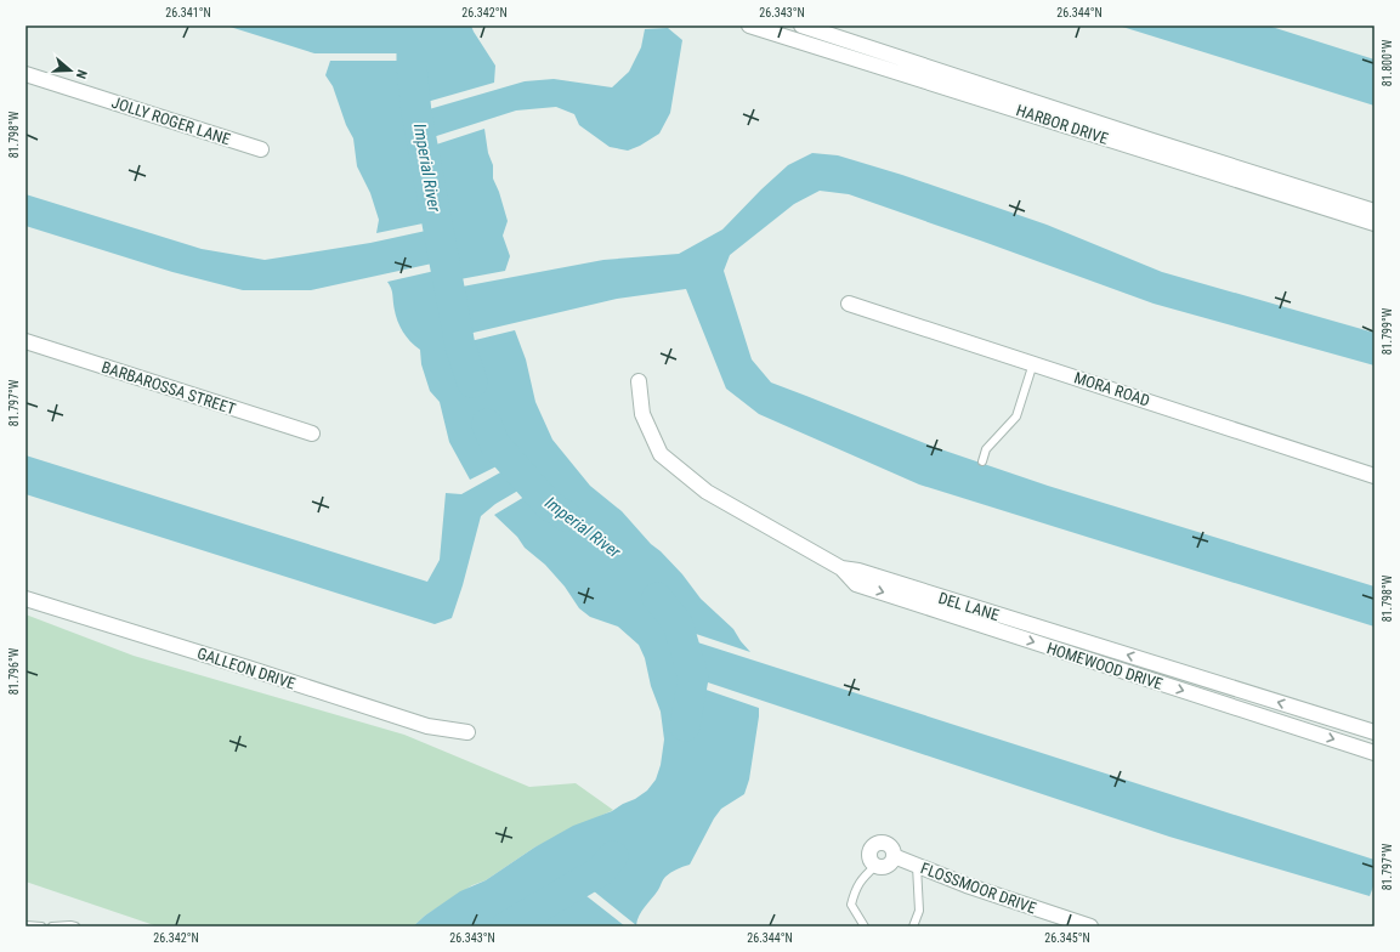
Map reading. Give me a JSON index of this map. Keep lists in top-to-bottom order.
{
  "streets": {
    "street": [
      "JOLLY ROGER LANE",
      "HARBOR DRIVE",
      "BARBAROSSA STREET",
      "MORA ROAD",
      "DEL LANE",
      "HOMEWOOD DRIVE",
      "GALLEON DRIVE",
      "FLOSSMOOR DRIVE"
    ]
  },
  "crossings": [
    ["DEL LANE", "HOMEWOOD DRIVE"]
  ],
  "one_way": ["DEL LANE", "HOMEWOOD DRIVE"],
  "water": ["Imperial River"],
  "north": "right",
  "coordinates": [
    "26.341°N",
    "26.342°N",
    "26.343°N",
    "26.344°N",
    "81.800°W",
    "81.798°W",
    "81.799°W",
    "81.797°W",
    "81.796°W",
    "26.345°N"
  ]
}
